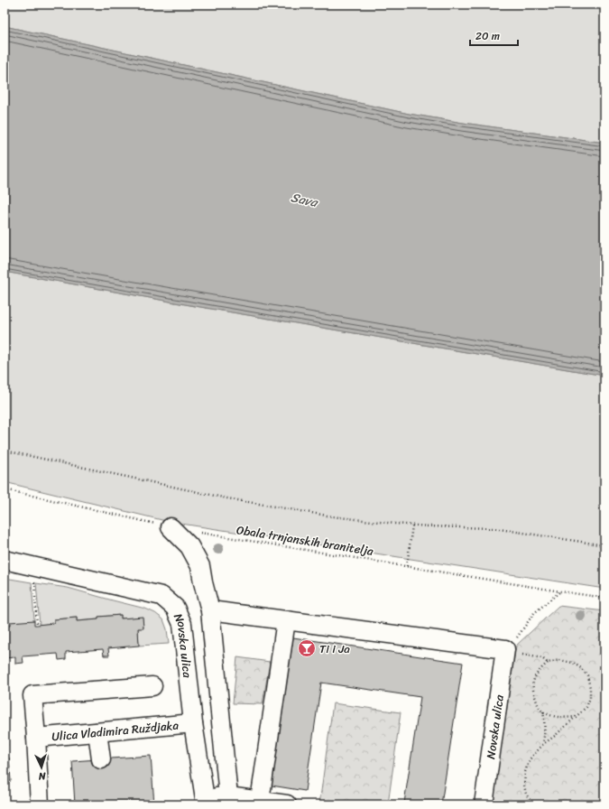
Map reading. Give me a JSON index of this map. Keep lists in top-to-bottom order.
{
  "streets": {
    "street": ["Novska ulica", "Ulica Vladimira Ruždjaka"],
    "path": ["Obala trnjanskih branitelja"]
  },
  "crossings": [
    ["Novska ulica", "Ulica Vladimira Ruždjaka"]
  ],
  "water": ["Sava"],
  "places": {
    "bar": ["Ti i Ja"]
  },
  "scale_bar": "20 m",
  "north": "bottom"
}
